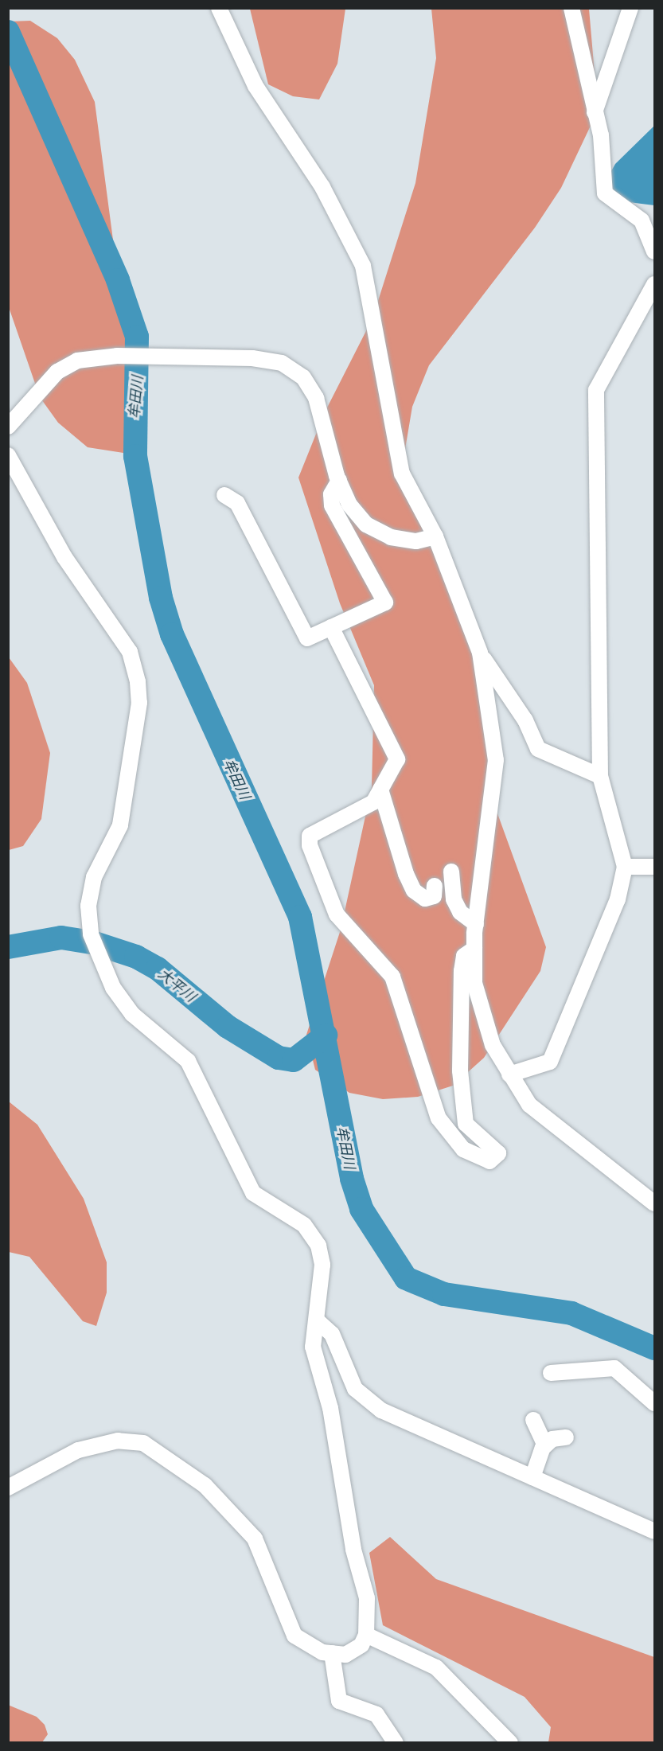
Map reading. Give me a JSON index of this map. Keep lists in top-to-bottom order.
{
  "water": ["牟田川", "大平川"]
}
